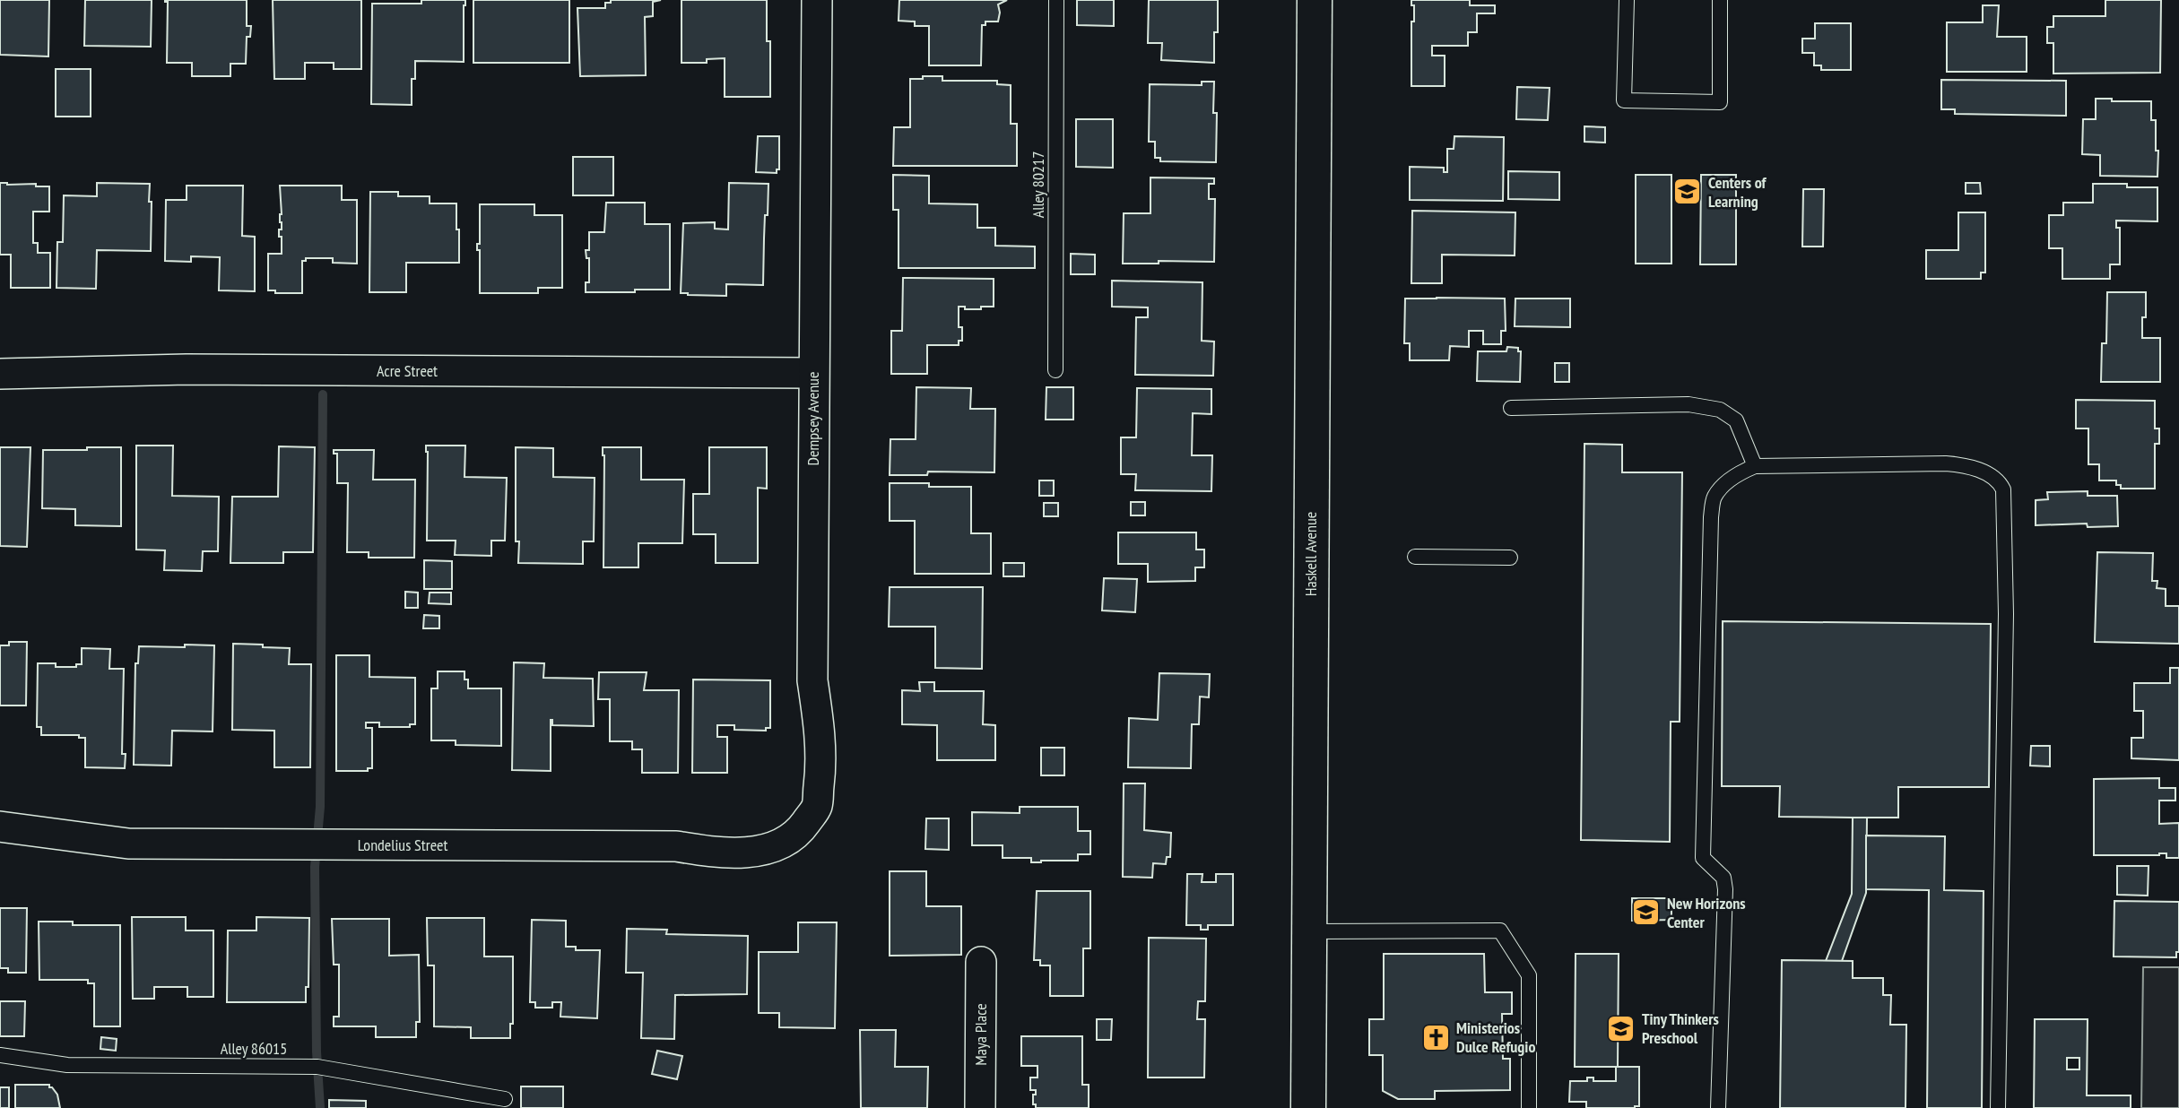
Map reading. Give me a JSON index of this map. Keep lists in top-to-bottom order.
{
  "streets": {
    "main road": ["Haskell Avenue"],
    "street": [
      "Acre Street",
      "Dempsey Avenue",
      "Londelius Street",
      "Maya Place"
    ],
    "lane": ["Alley 80217", "Alley 86015"]
  },
  "crossings": [
    ["Acre Street", "Dempsey Avenue"],
    ["Dempsey Avenue", "Londelius Street"]
  ],
  "places": {
    "school or university": ["Centers of Learning", "New Horizons Center", "Tiny Thinkers Preschool"],
    "church": ["Ministerios Dulce Refugio"]
  }
}
